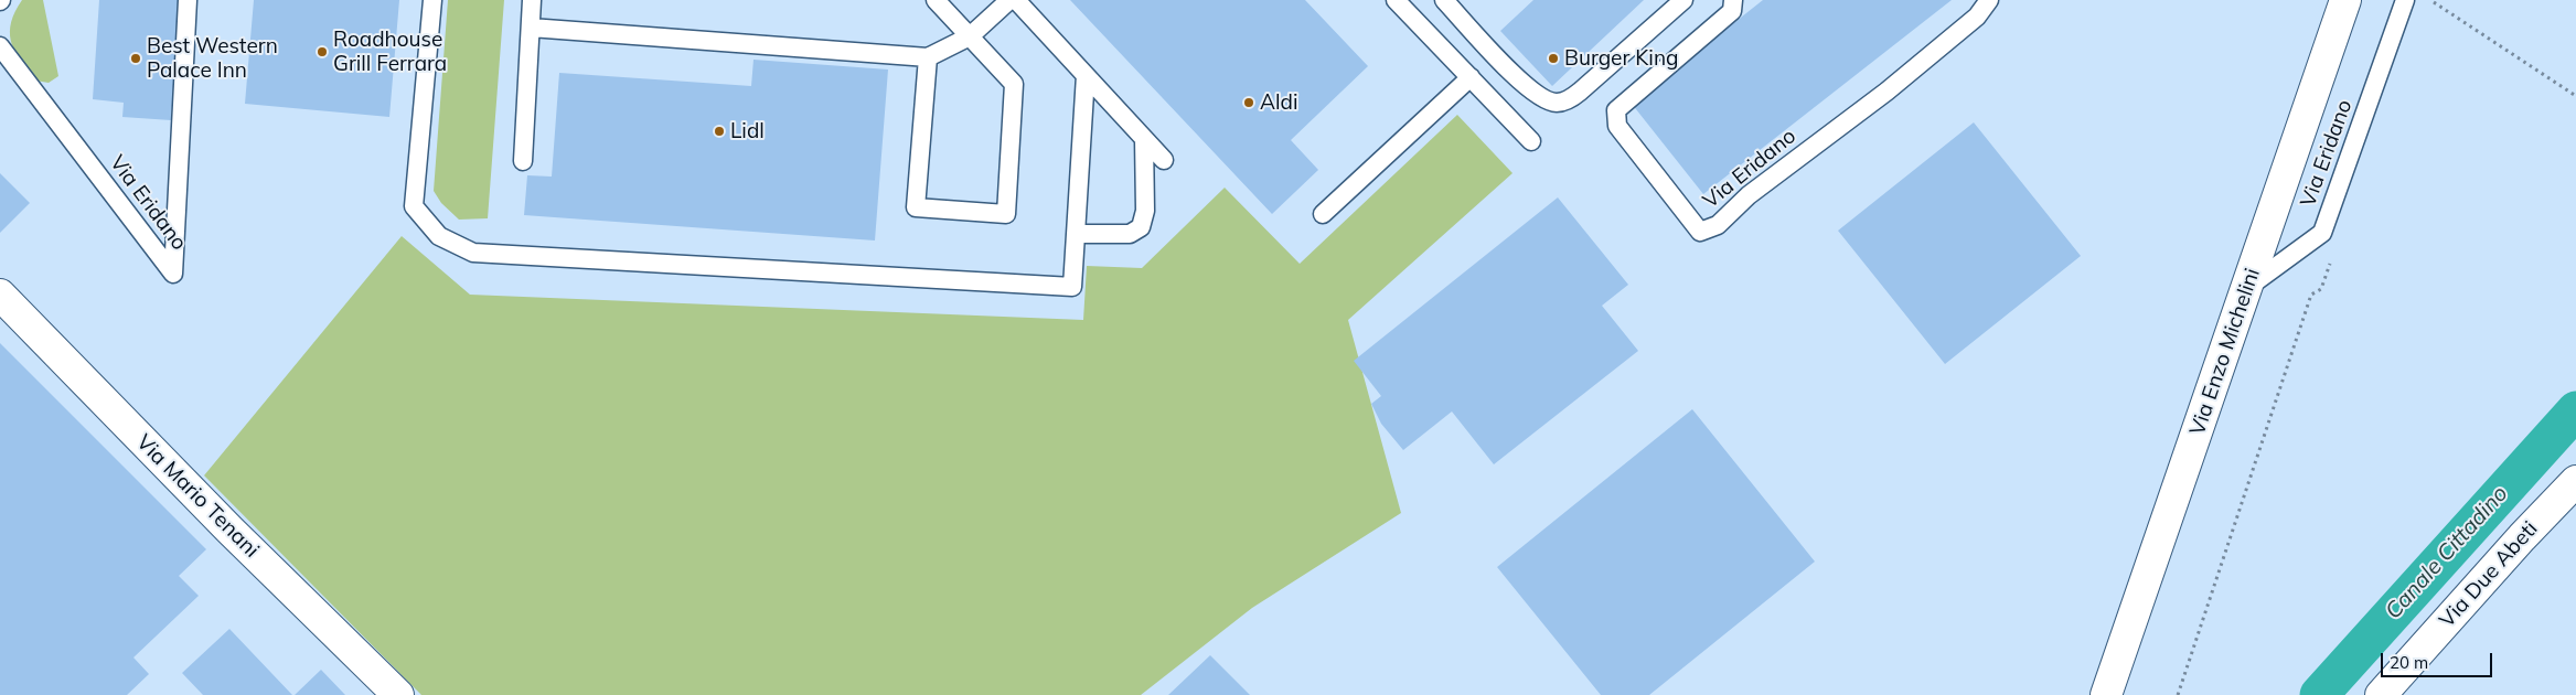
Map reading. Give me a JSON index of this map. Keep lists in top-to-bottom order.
{
  "streets": {
    "street": ["Via Enzo Michelini", "Via Mario Tenani", "Via Due Abeti"],
    "lane": ["Via Eridano"]
  },
  "crossings": [
    ["Via Eridano", "Via Enzo Michelini"]
  ],
  "water": ["Canale Cittadino"],
  "places": [
    "Roadhouse Grill Ferrara",
    "Best Western Palace Inn",
    "Burger King",
    "Aldi",
    "Lidl"
  ],
  "scale_bar": "20 m"
}
